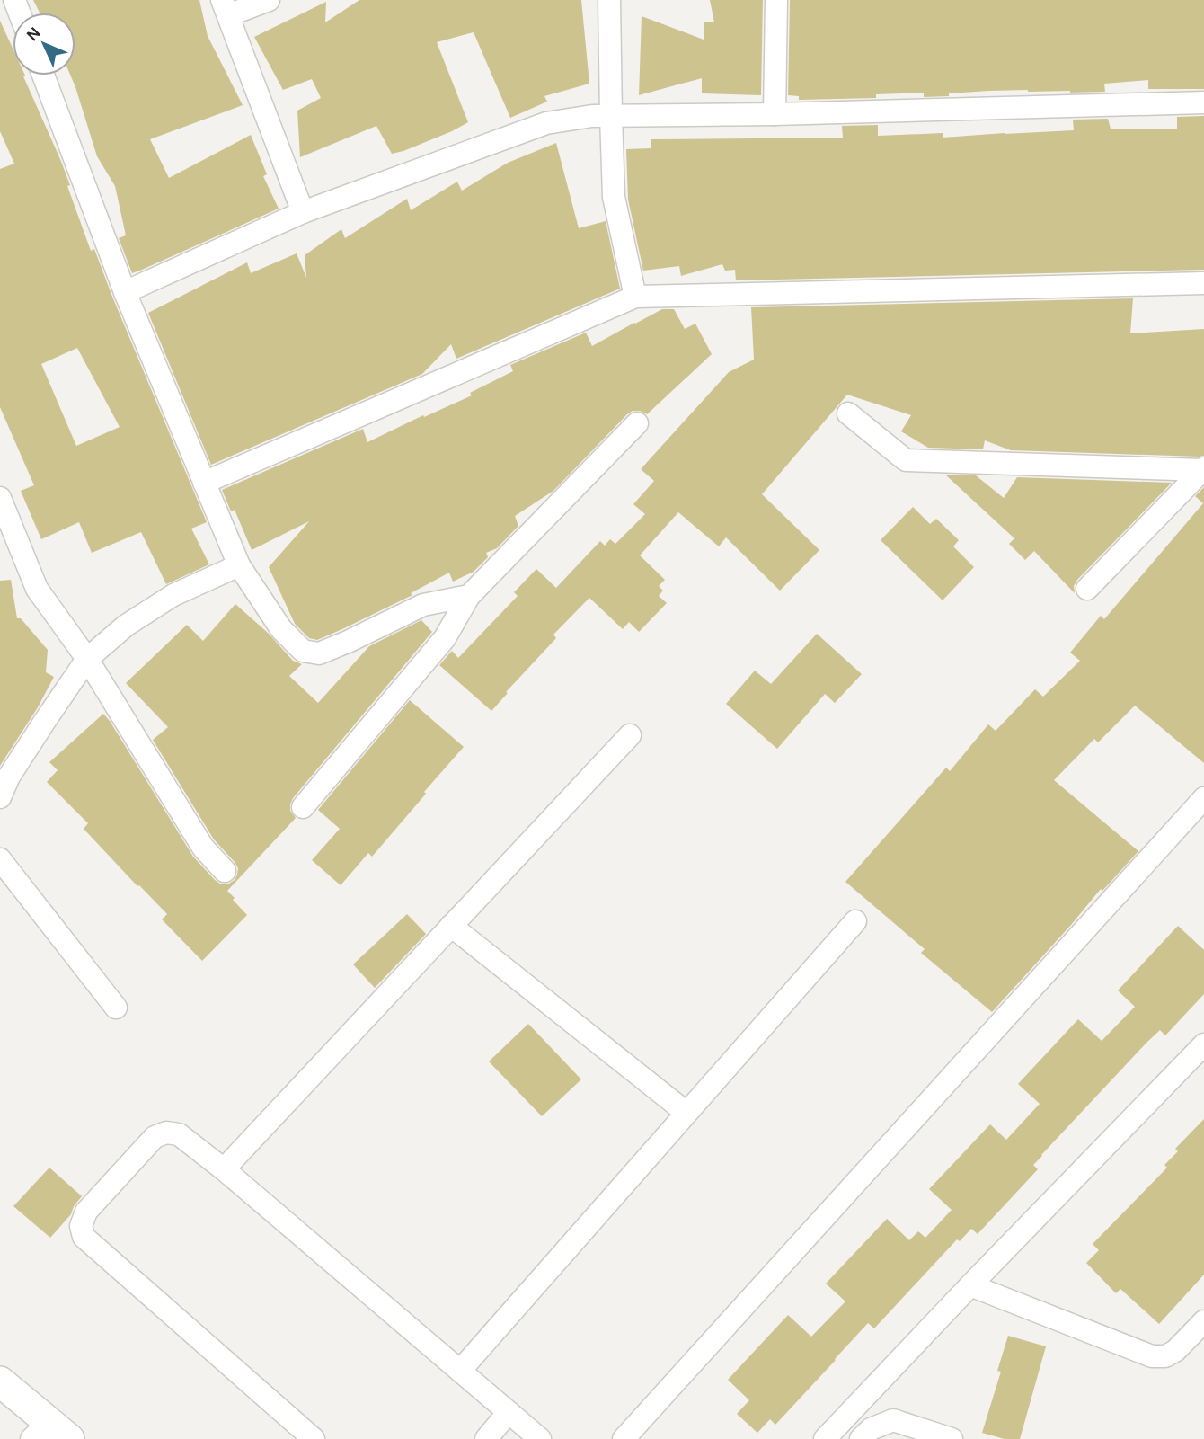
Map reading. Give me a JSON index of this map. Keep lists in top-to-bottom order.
{
  "north": "top left"
}
